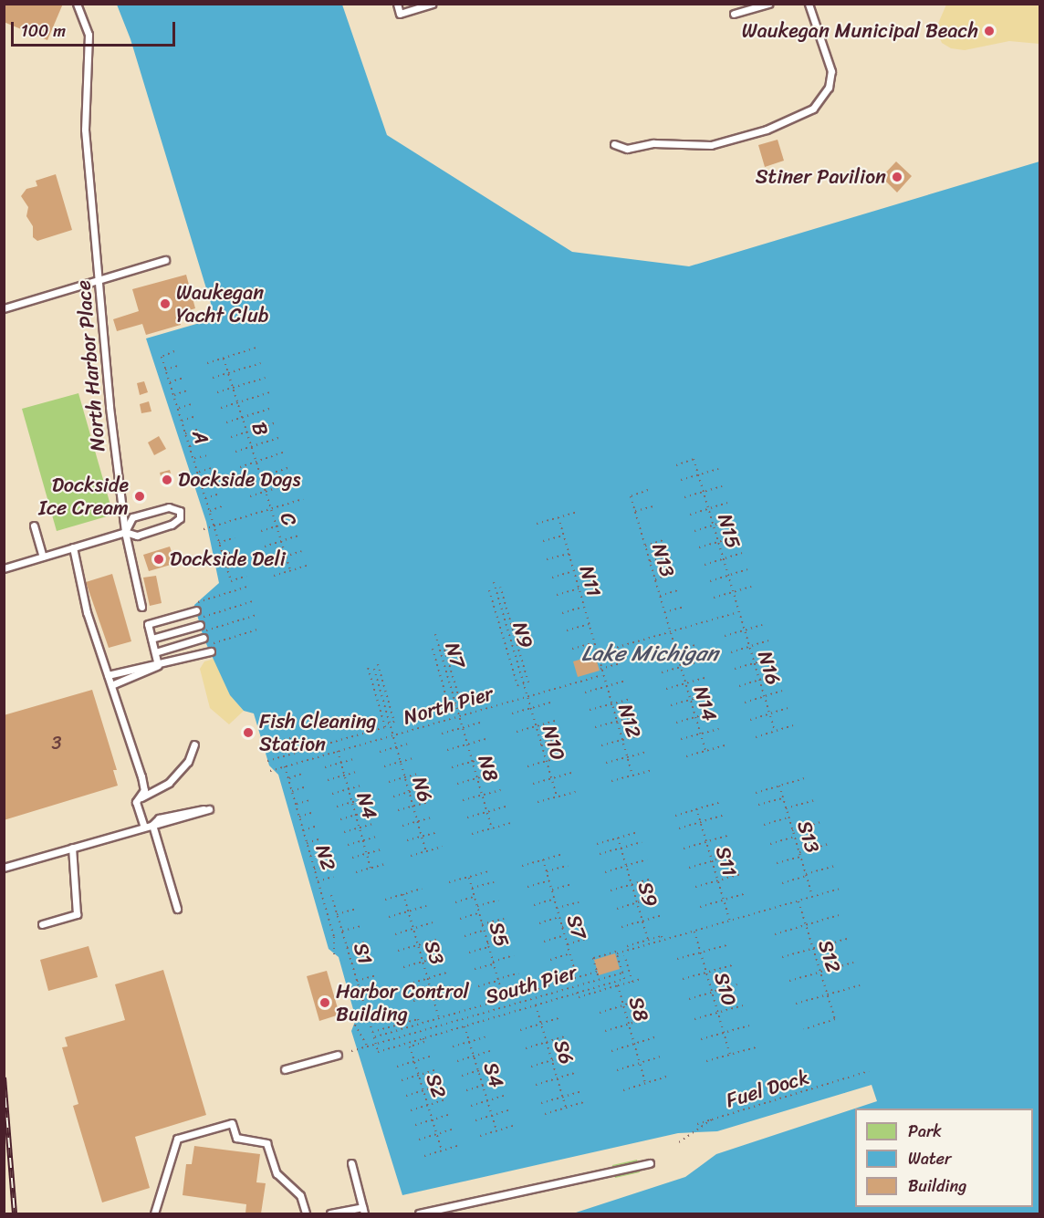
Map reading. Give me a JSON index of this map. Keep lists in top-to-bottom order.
{
  "streets": {
    "lane": ["North Harbor Place"],
    "path": [
      "B",
      "A",
      "C",
      "N15",
      "N13",
      "N11",
      "N9",
      "N7",
      "N16",
      "N14",
      "North Pier",
      "N12",
      "N10",
      "N8",
      "N6",
      "N4",
      "S13",
      "N2",
      "S11",
      "S9",
      "S7",
      "S5",
      "S3",
      "S1",
      "S12",
      "South Pier",
      "S10",
      "S8",
      "S6",
      "S4",
      "S2",
      "Fuel Dock"
    ]
  },
  "crossings": [
    ["B", "C"],
    ["N15", "N16"],
    ["N13", "N14"],
    ["N11", "N12"],
    ["N9", "N10"],
    ["N7", "N8"],
    ["North Pier", "N12"],
    ["North Pier", "N4"],
    ["North Pier", "N2"],
    ["S13", "South Pier"],
    ["S11", "South Pier"],
    ["S12", "South Pier"],
    ["South Pier", "S10"]
  ],
  "water": ["Lake Michigan"],
  "places": [
    "Waukegan Municipal Beach",
    "Stiner Pavilion",
    "Waukegan Yacht Club",
    "Dockside Dogs",
    "Dockside Ice Cream",
    "Dockside Deli",
    "Fish Cleaning Station",
    "Harbor Control Building"
  ],
  "house_numbers": ["3"],
  "legend": ["Park", "Water", "Building"],
  "scale_bar": "100 m"
}
